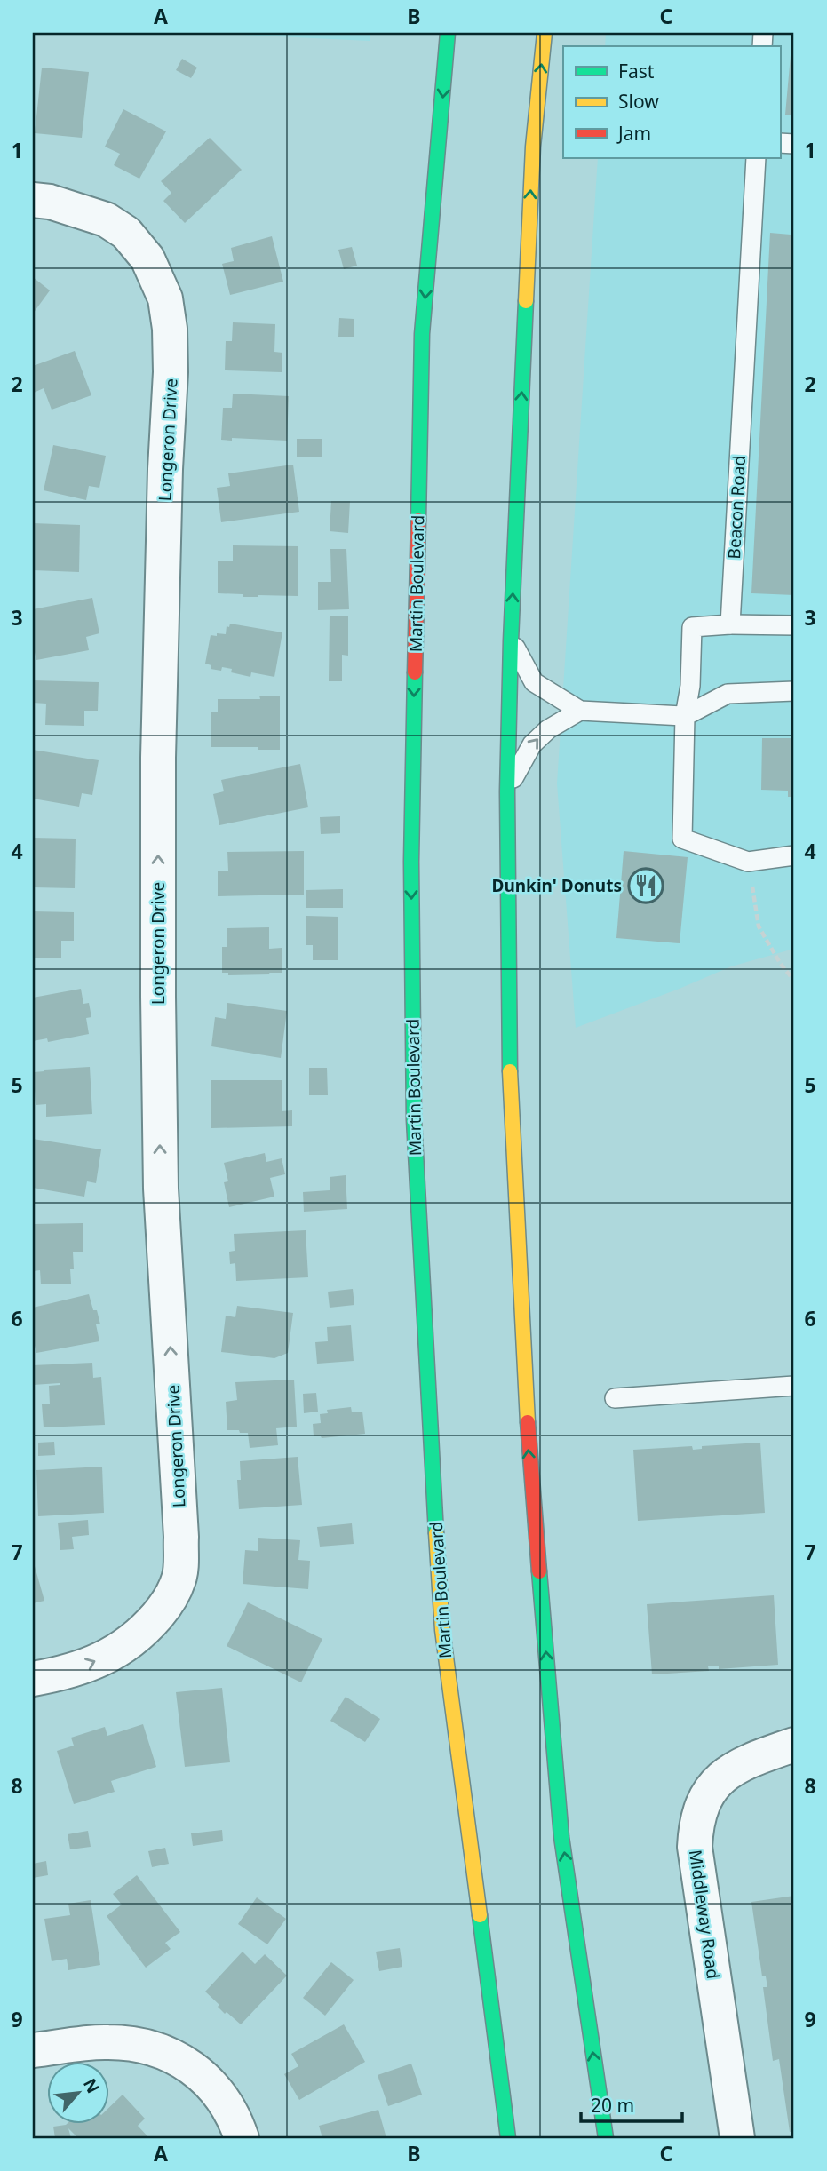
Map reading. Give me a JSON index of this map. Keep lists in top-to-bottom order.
{
  "streets": {
    "main road": ["Martin Boulevard"],
    "street": ["Longeron Drive", "Middleway Road"],
    "lane": ["Beacon Road"]
  },
  "one_way": ["Longeron Drive"],
  "places": {
    "restaurant": ["Dunkin' Donuts"]
  },
  "legend": ["Fast", "Slow", "Jam"],
  "scale_bar": "20 m",
  "north": "top right",
  "grid": {
    "columns": ["A", "B", "C"],
    "rows": [
      "1",
      "2",
      "3",
      "4",
      "5",
      "6",
      "7",
      "8",
      "9"
    ]
  }
}
